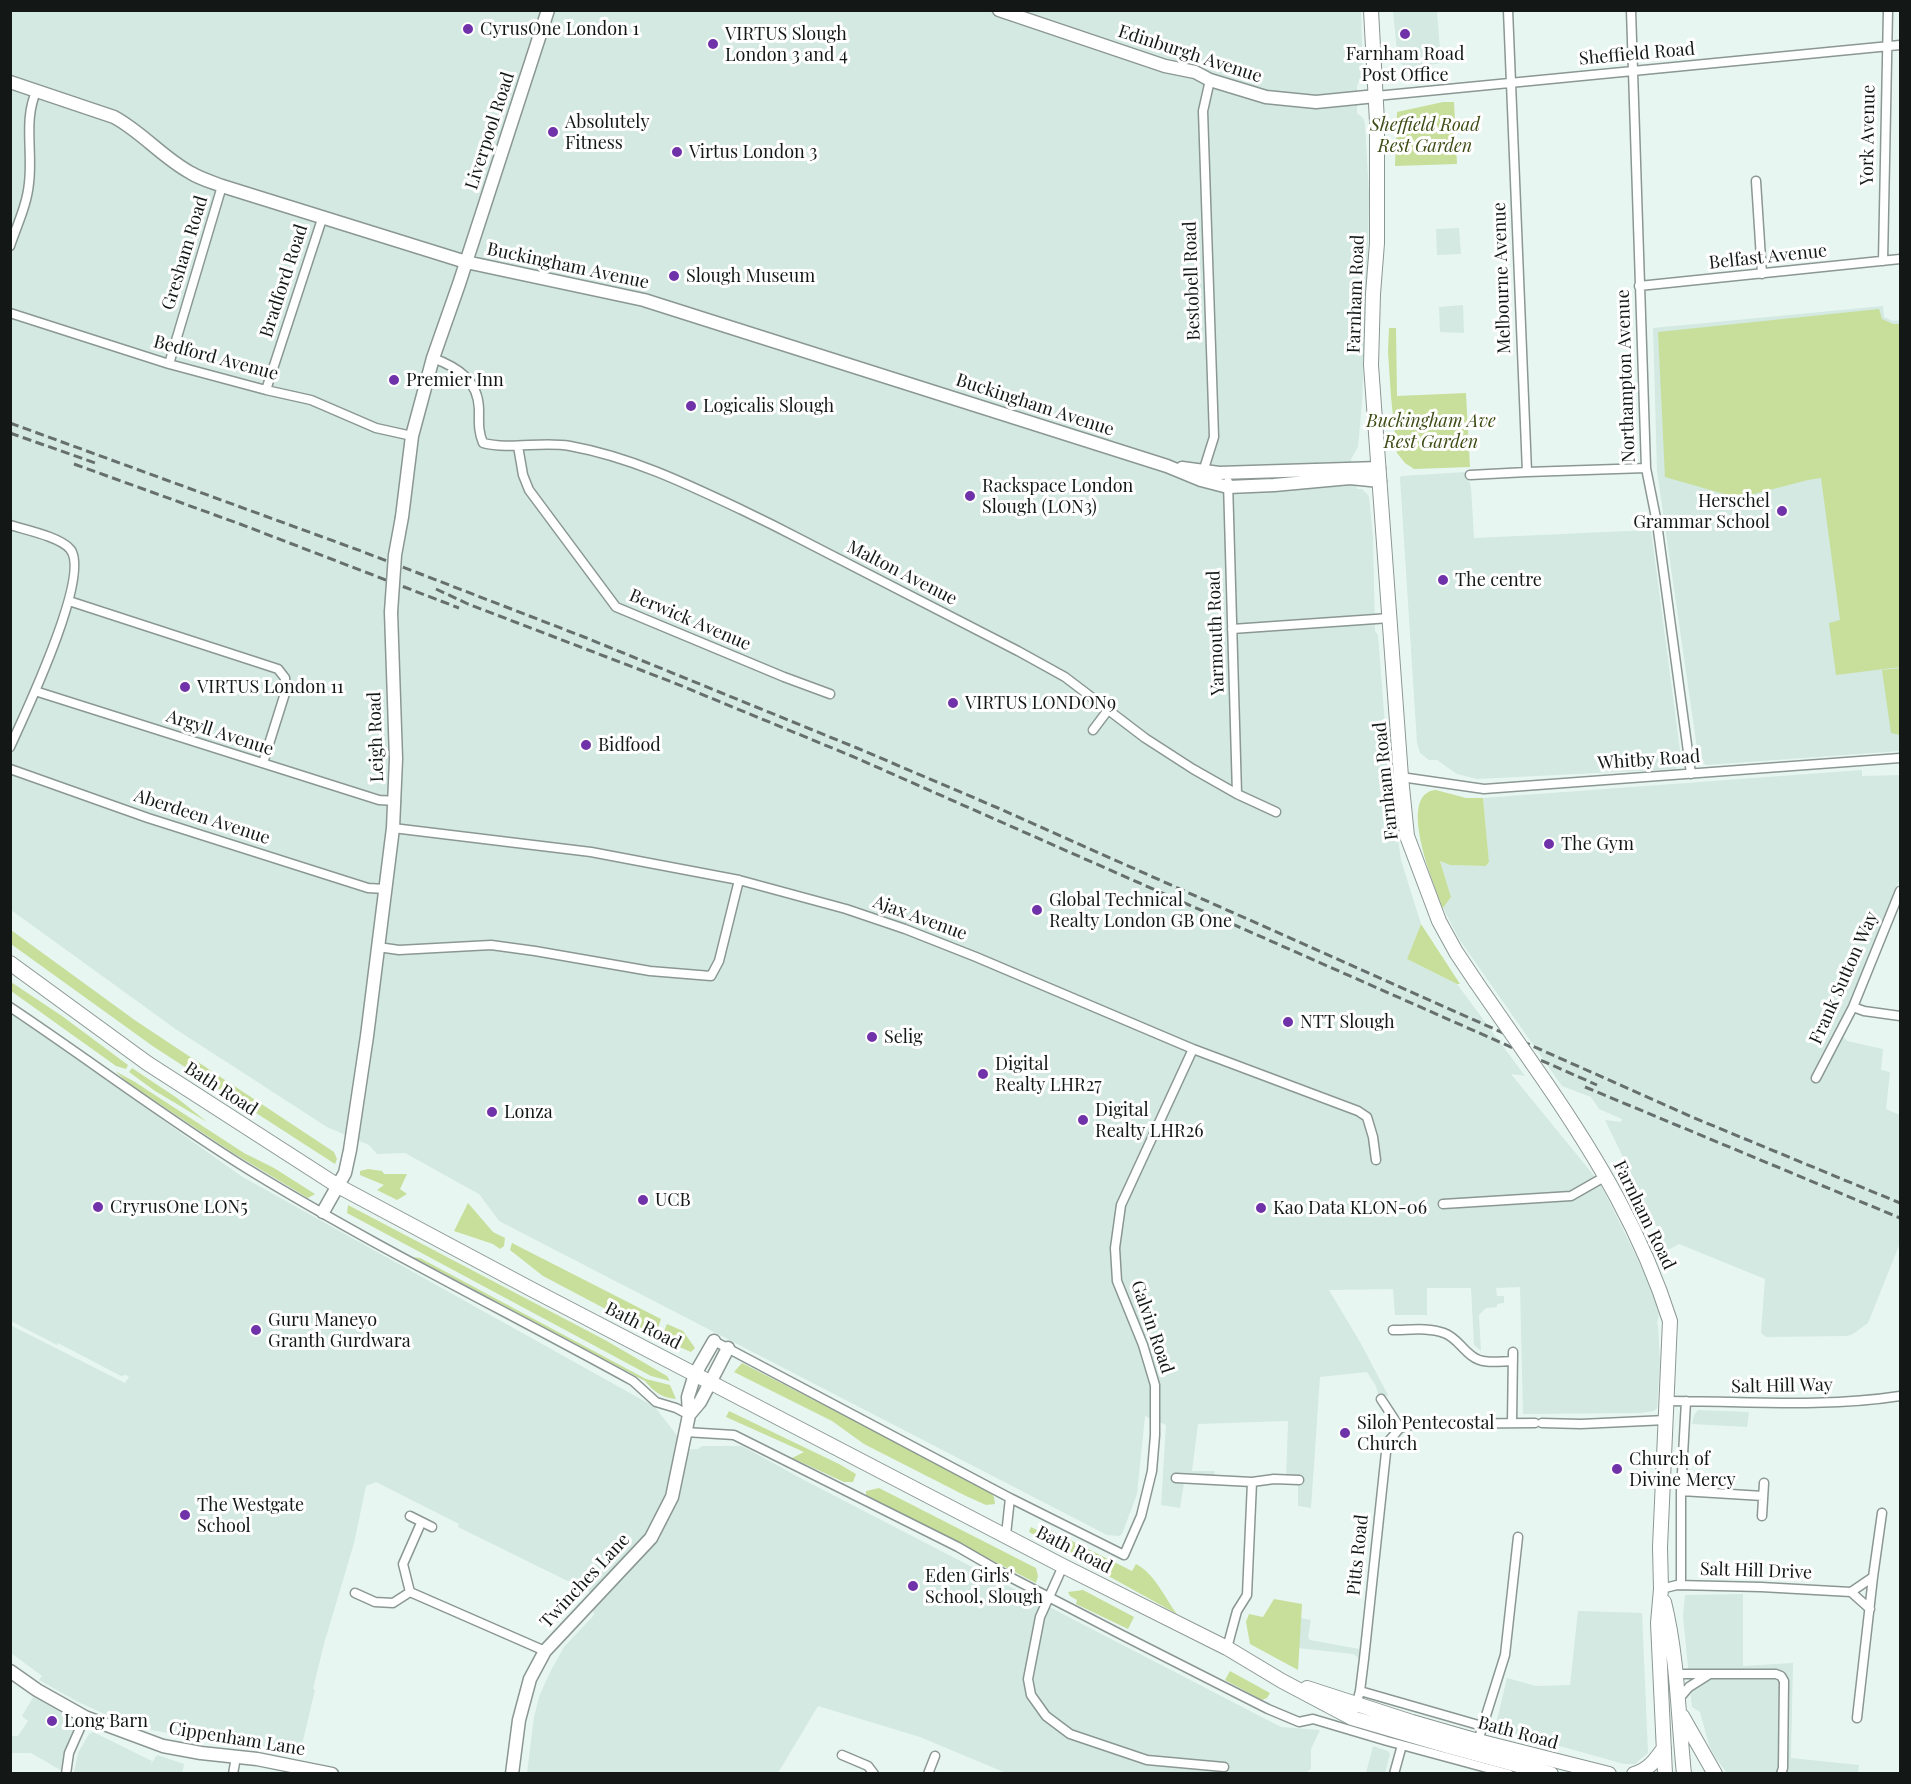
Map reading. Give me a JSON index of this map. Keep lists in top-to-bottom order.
{
  "streets": {
    "main road": ["Farnham Road", "Bath Road"],
    "street": [
      "Edinburgh Avenue",
      "Sheffield Road",
      "Liverpool Road",
      "York Avenue",
      "Gresham Road",
      "Belfast Avenue",
      "Buckingham Avenue",
      "Melbourne Avenue",
      "Bradford Road",
      "Bestobell Road",
      "Bedford Avenue",
      "Northampton Avenue",
      "Malton Avenue",
      "Berwick Avenue",
      "Yarmouth Road",
      "Argyll Avenue",
      "Leigh Road",
      "Whitby Road",
      "Aberdeen Avenue",
      "Ajax Avenue",
      "Frank Sutton Way",
      "Galvin Road",
      "Salt Hill Way",
      "Pitts Road",
      "Salt Hill Drive",
      "Twinches Lane",
      "Cippenham Lane"
    ]
  },
  "crossings": [
    ["Edinburgh Avenue", "Sheffield Road"],
    ["Edinburgh Avenue", "Bestobell Road"],
    ["Edinburgh Avenue", "Farnham Road"],
    ["Sheffield Road", "York Avenue"],
    ["Sheffield Road", "Melbourne Avenue"],
    ["Sheffield Road", "Farnham Road"],
    ["Sheffield Road", "Northampton Avenue"],
    ["Liverpool Road", "Buckingham Avenue"],
    ["Liverpool Road", "Leigh Road"],
    ["York Avenue", "Belfast Avenue"],
    ["Gresham Road", "Buckingham Avenue"],
    ["Gresham Road", "Bedford Avenue"],
    ["Belfast Avenue", "Northampton Avenue"],
    ["Buckingham Avenue", "Bradford Road"],
    ["Buckingham Avenue", "Bestobell Road"],
    ["Buckingham Avenue", "Farnham Road"],
    ["Buckingham Avenue", "Yarmouth Road"],
    ["Buckingham Avenue", "Leigh Road"],
    ["Bradford Road", "Bedford Avenue"],
    ["Farnham Road", "Whitby Road"],
    ["Farnham Road", "Salt Hill Way"],
    ["Farnham Road", "Salt Hill Drive"],
    ["Bedford Avenue", "Leigh Road"],
    ["Northampton Avenue", "Whitby Road"],
    ["Malton Avenue", "Berwick Avenue"],
    ["Malton Avenue", "Yarmouth Road"],
    ["Malton Avenue", "Leigh Road"],
    ["Argyll Avenue", "Leigh Road"],
    ["Leigh Road", "Aberdeen Avenue"],
    ["Leigh Road", "Ajax Avenue"],
    ["Leigh Road", "Bath Road"],
    ["Ajax Avenue", "Galvin Road"],
    ["Bath Road", "Pitts Road"],
    ["Bath Road", "Twinches Lane"]
  ],
  "parks": ["Sheffield Road Rest Garden", "Buckingham Ave Rest Garden"],
  "places": [
    "CyrusOne London 1",
    "Farnham Road Post Office",
    "VIRTUS Slough London 3 and 4",
    "Absolutely Fitness",
    "Virtus London 3",
    "Slough Museum",
    "Premier Inn",
    "Logicalis Slough",
    "Rackspace London Slough (LON3)",
    "Herschel Grammar School",
    "The centre",
    "VIRTUS London 11",
    "VIRTUS LONDON9",
    "Bidfood",
    "The Gym",
    "Global Technical Realty London GB One",
    "NTT Slough",
    "Selig",
    "Digital Realty LHR27",
    "Lonza",
    "Digital Realty LHR26",
    "UCB",
    "CryrusOne LON5",
    "Kao Data KLON-06",
    "Guru Maneyo Granth Gurdwara",
    "Siloh Pentecostal Church",
    "Church of Divine Mercy",
    "The Westgate School",
    "Eden Girls' School, Slough",
    "Long Barn"
  ]
}
